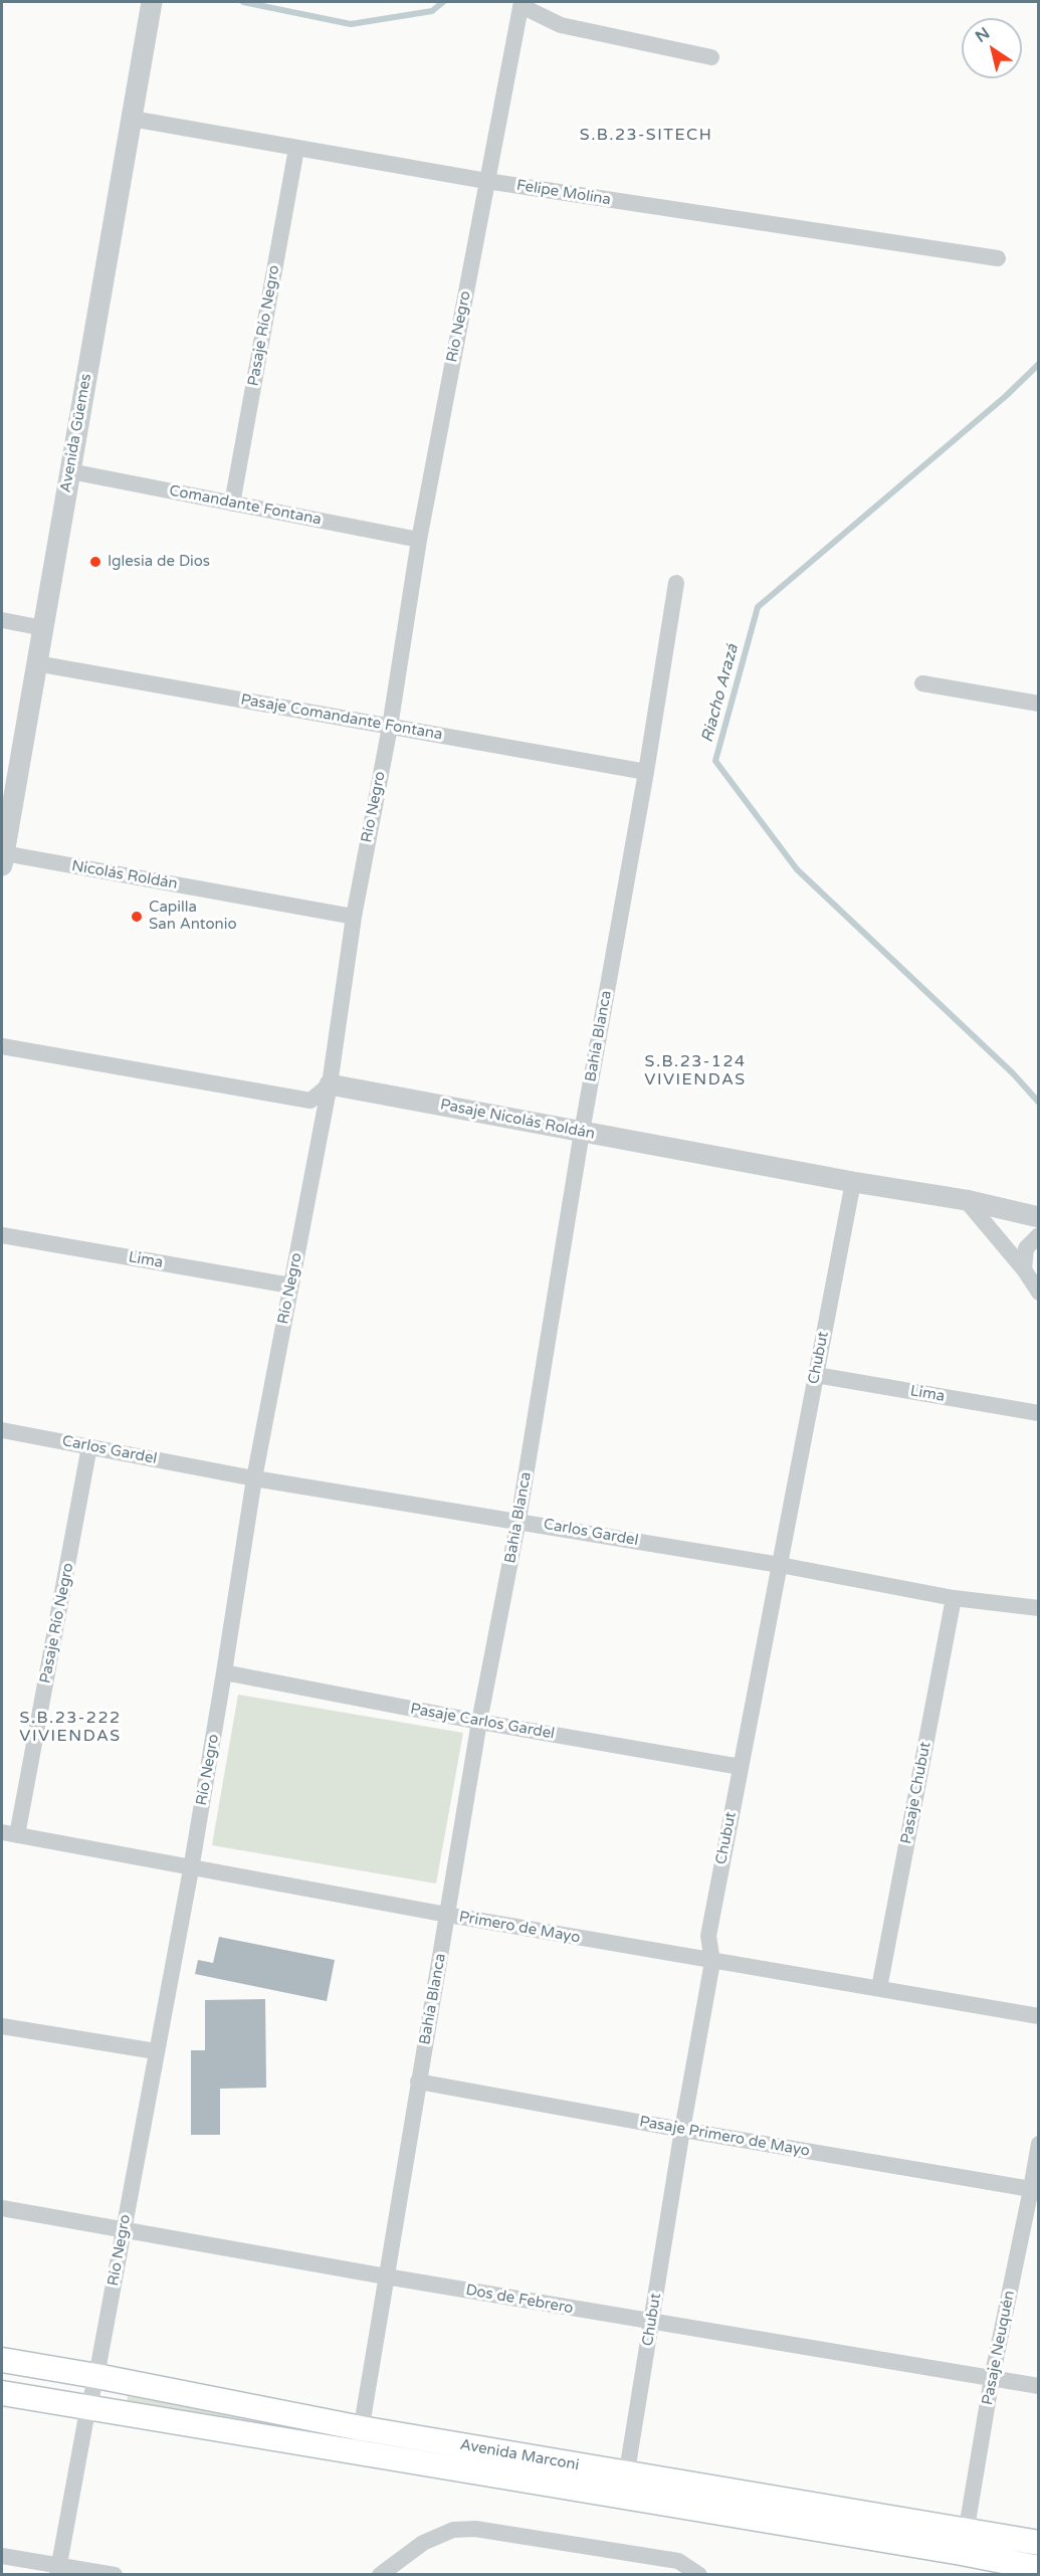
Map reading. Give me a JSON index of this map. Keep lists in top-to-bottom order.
{
  "streets": {
    "main road": ["Avenida Marconi"],
    "street": [
      "Felipe Molina",
      "Pasaje Río Negro",
      "Río Negro",
      "Avenida Güemes",
      "Comandante Fontana",
      "Pasaje Comandante Fontana",
      "Nicolás Roldán",
      "Bahía Blanca",
      "Pasaje Nicolás Roldán",
      "Lima",
      "Chubut",
      "Carlos Gardel",
      "Pasaje Carlos Gardel",
      "Pasaje Chubut",
      "Primero de Mayo",
      "Pasaje Primero de Mayo",
      "Dos de Febrero",
      "Pasaje Neuquén"
    ]
  },
  "crossings": [
    ["Felipe Molina", "Pasaje Río Negro"],
    ["Felipe Molina", "Río Negro"],
    ["Felipe Molina", "Avenida Güemes"],
    ["Pasaje Río Negro", "Comandante Fontana"],
    ["Pasaje Río Negro", "Carlos Gardel"],
    ["Pasaje Río Negro", "Primero de Mayo"],
    ["Río Negro", "Comandante Fontana"],
    ["Río Negro", "Pasaje Comandante Fontana"],
    ["Río Negro", "Nicolás Roldán"],
    ["Río Negro", "Pasaje Nicolás Roldán"],
    ["Río Negro", "Lima"],
    ["Río Negro", "Carlos Gardel"],
    ["Río Negro", "Pasaje Carlos Gardel"],
    ["Río Negro", "Primero de Mayo"],
    ["Río Negro", "Dos de Febrero"],
    ["Río Negro", "Avenida Marconi"],
    ["Avenida Güemes", "Comandante Fontana"],
    ["Avenida Güemes", "Pasaje Comandante Fontana"],
    ["Avenida Güemes", "Nicolás Roldán"],
    ["Pasaje Comandante Fontana", "Bahía Blanca"],
    ["Bahía Blanca", "Pasaje Nicolás Roldán"],
    ["Bahía Blanca", "Carlos Gardel"],
    ["Bahía Blanca", "Pasaje Carlos Gardel"],
    ["Bahía Blanca", "Primero de Mayo"],
    ["Bahía Blanca", "Pasaje Primero de Mayo"],
    ["Bahía Blanca", "Dos de Febrero"],
    ["Bahía Blanca", "Avenida Marconi"],
    ["Pasaje Nicolás Roldán", "Chubut"],
    ["Lima", "Chubut"],
    ["Chubut", "Carlos Gardel"],
    ["Chubut", "Pasaje Carlos Gardel"],
    ["Chubut", "Primero de Mayo"],
    ["Chubut", "Pasaje Primero de Mayo"],
    ["Chubut", "Dos de Febrero"],
    ["Chubut", "Avenida Marconi"],
    ["Carlos Gardel", "Pasaje Chubut"],
    ["Pasaje Chubut", "Primero de Mayo"],
    ["Pasaje Primero de Mayo", "Pasaje Neuquén"],
    ["Dos de Febrero", "Pasaje Neuquén"],
    ["Pasaje Neuquén", "Avenida Marconi"]
  ],
  "districts": ["S.B.23-SITECH", "S.B.23-124 VIVIENDAS", "S.B.23-222 VIVIENDAS"],
  "water": ["Riacho Arazá"],
  "places": ["Iglesia de Dios", "Capilla San Antonio"],
  "north": "top left"
}
